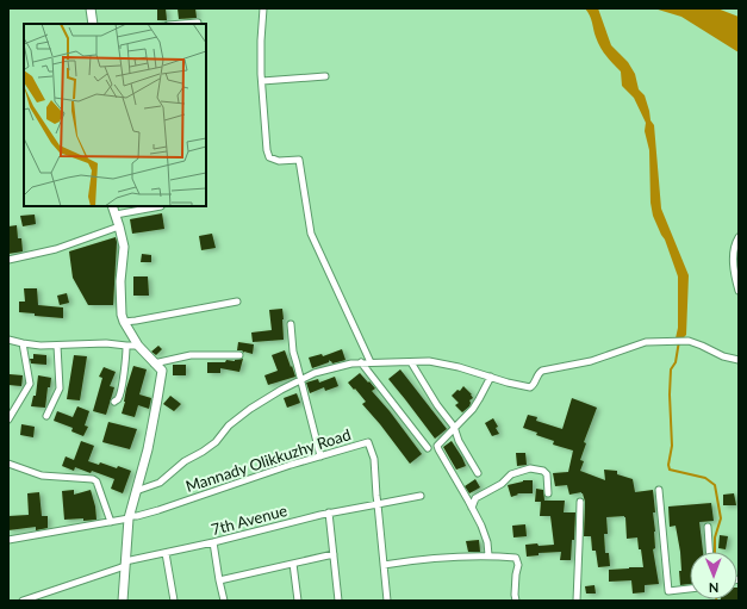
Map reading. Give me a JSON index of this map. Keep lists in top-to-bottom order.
{
  "streets": {
    "street": ["Mannady Olikkuzhy Road", "7th Avenue"]
  },
  "crossings": [
    ["Mannady Olikkuzhy Road", "7th Avenue"]
  ],
  "north": "bottom"
}
